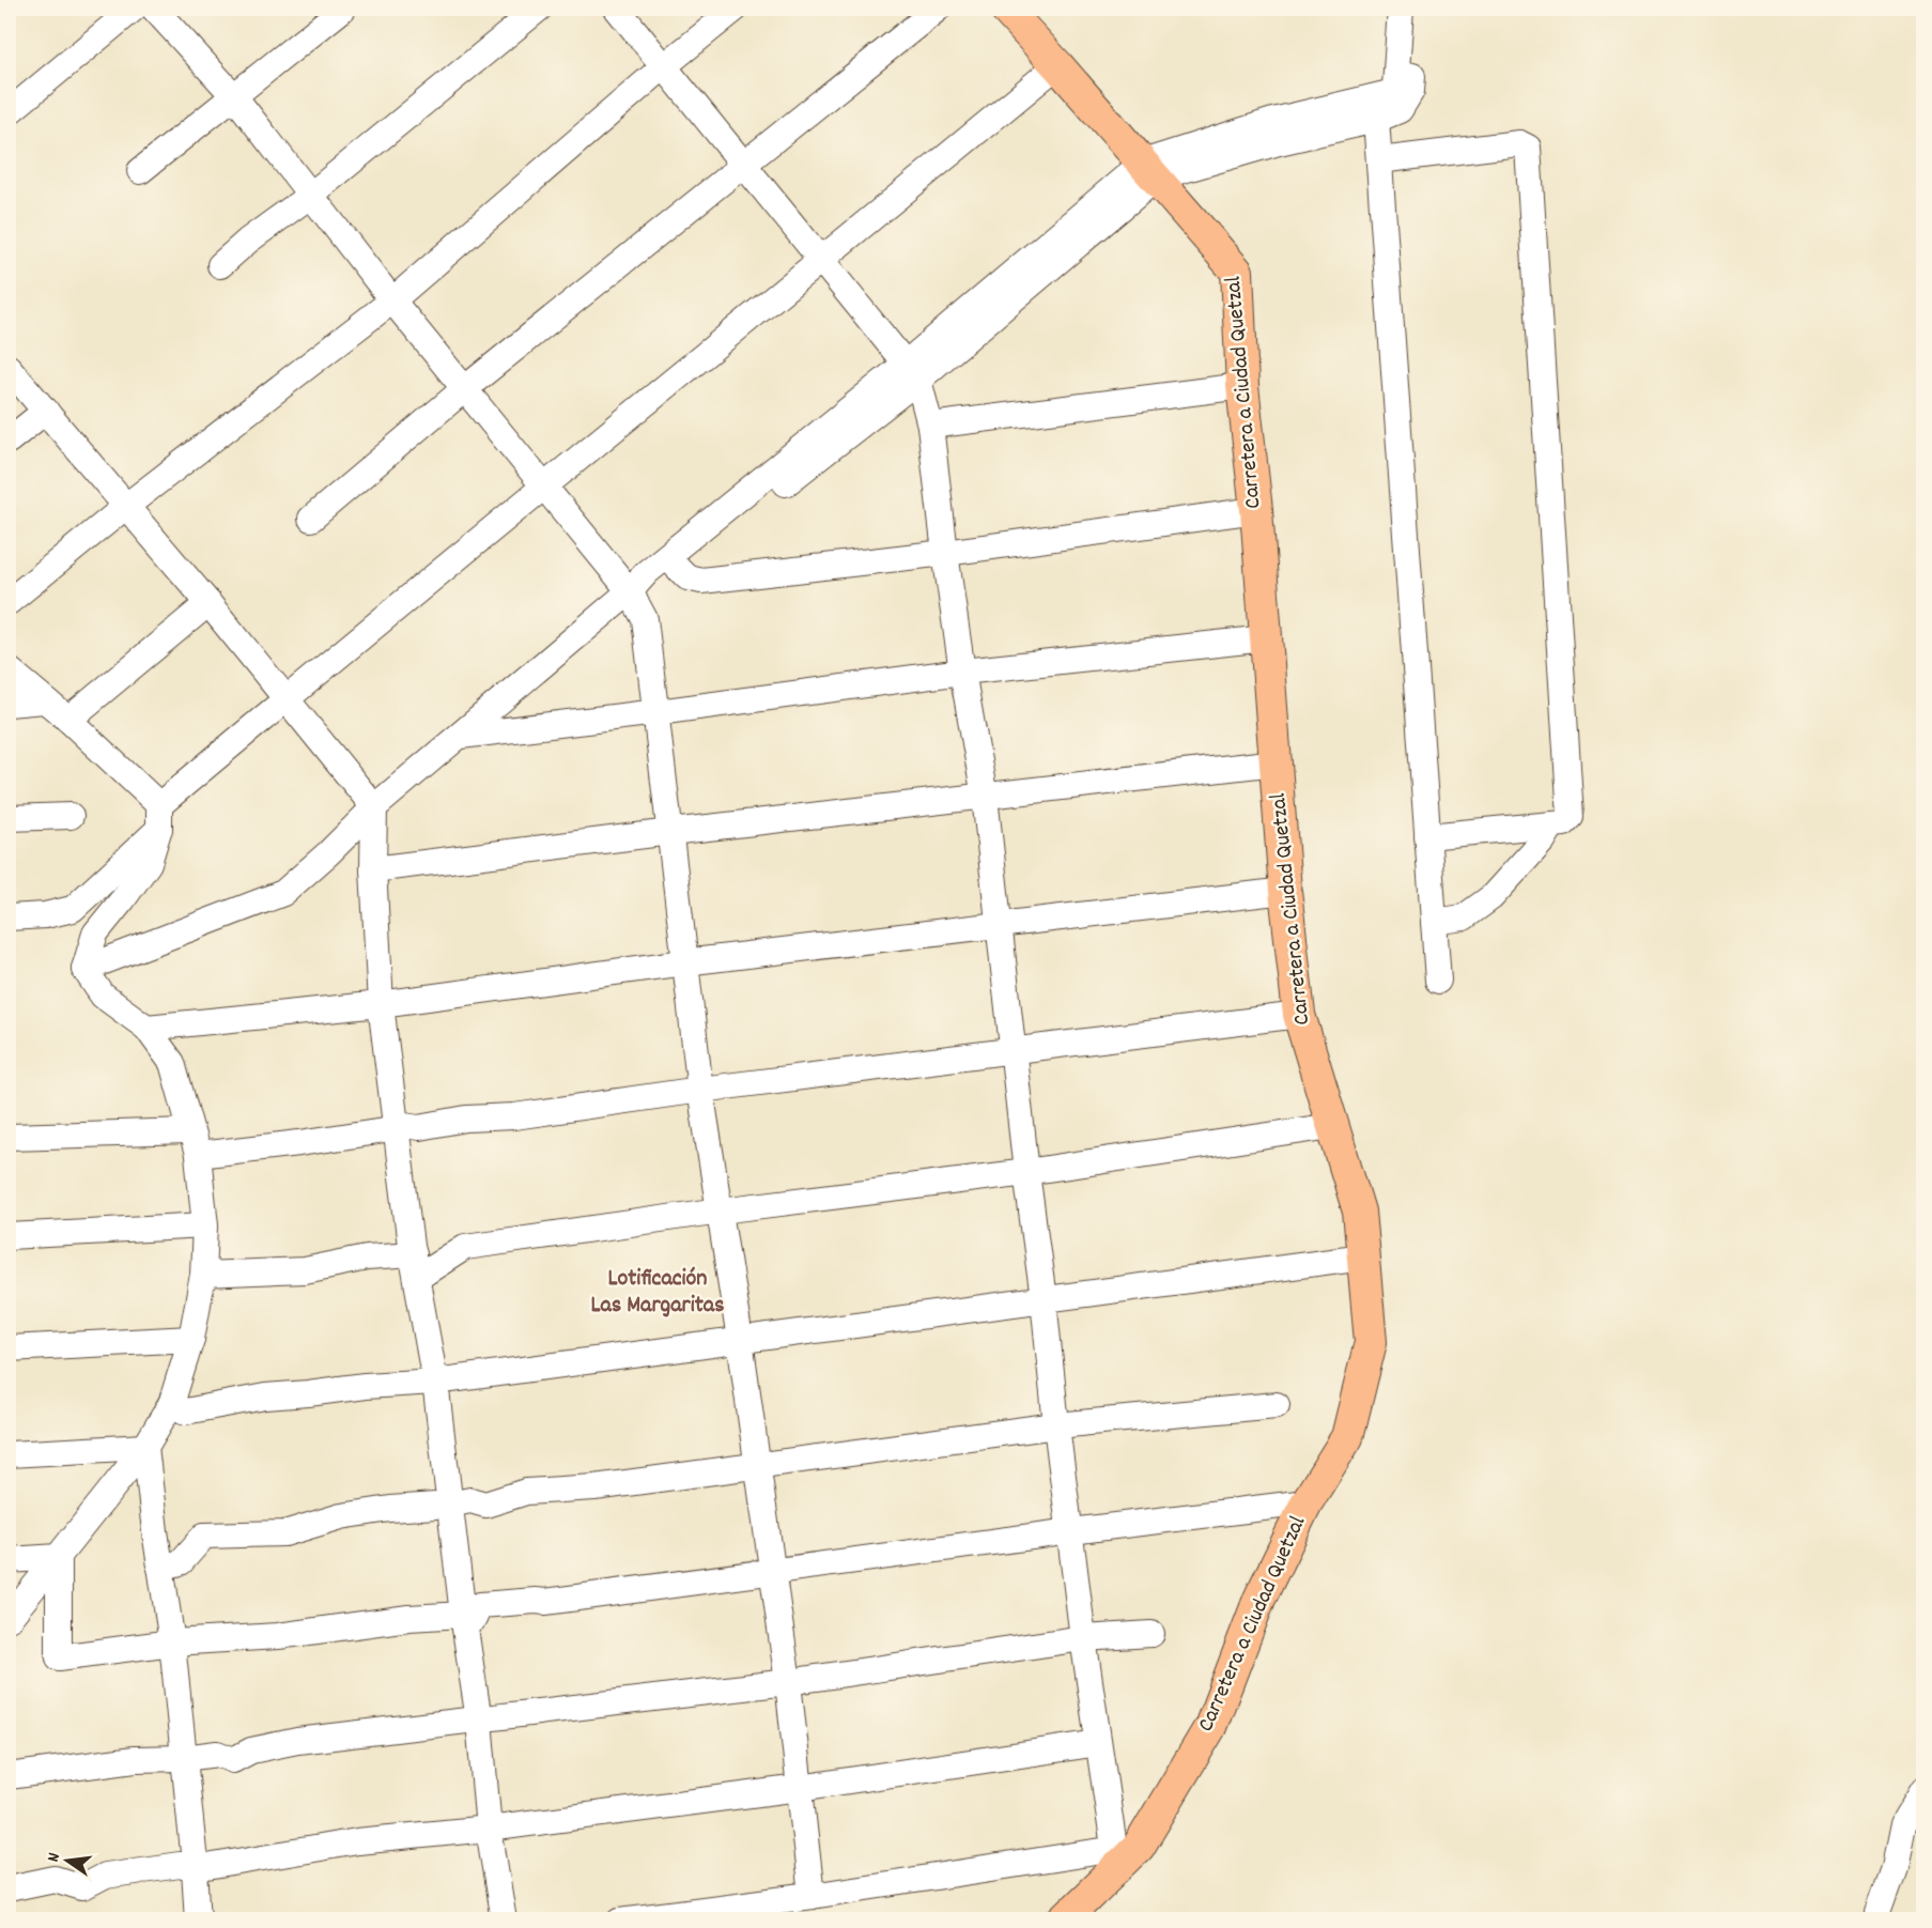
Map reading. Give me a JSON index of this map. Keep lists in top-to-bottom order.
{
  "streets": {
    "main road": ["Carretera a Ciudad Quetzal"]
  },
  "districts": ["Lotificación Las Margaritas"],
  "north": "left"
}
